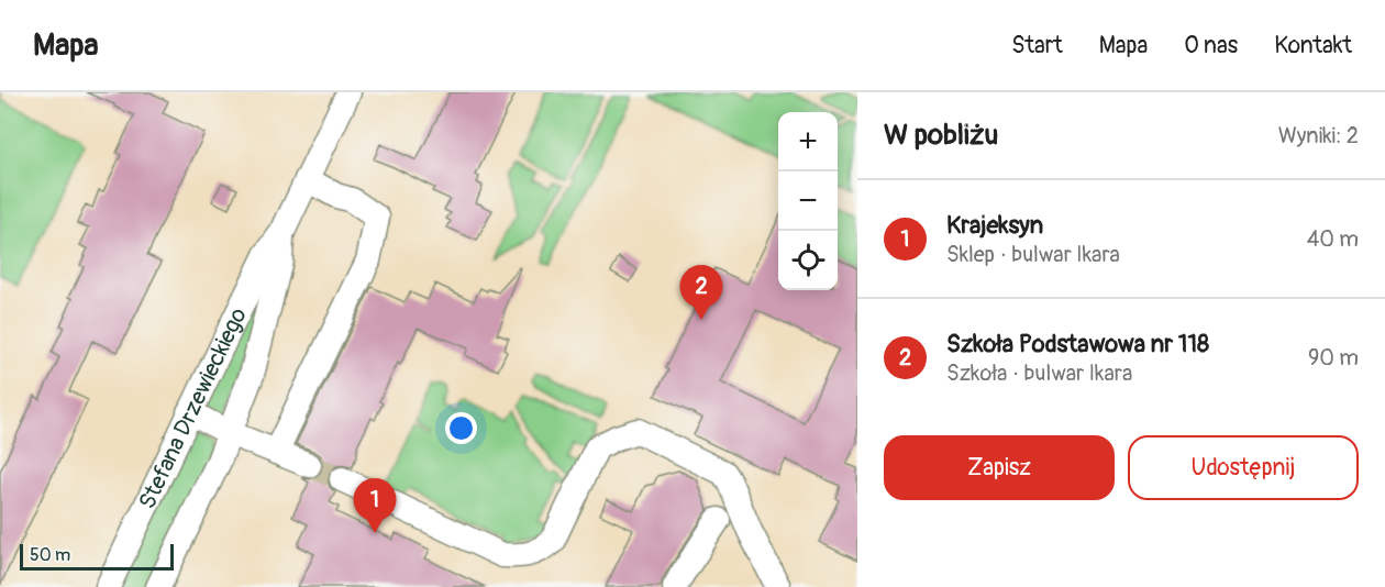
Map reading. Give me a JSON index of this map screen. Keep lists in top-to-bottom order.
{
  "streets": {
    "street": ["Stefana Drzewieckiego"]
  },
  "scale_bar": "50 m",
  "page": {
    "header": "Mapa",
    "nav": [
      "Start",
      "Mapa",
      "O nas",
      "Kontakt"
    ],
    "heading": ["W pobliżu", "Wyniki: 2"],
    "map_buttons": ["+", "−"],
    "list": [
      {
        "mark": "1",
        "name": "Krajeksyn",
        "note": "Sklep · bulwar Ikara",
        "value": "40 m"
      },
      {
        "mark": "2",
        "name": "Szkoła Podstawowa nr 118",
        "note": "Szkoła · bulwar Ikara",
        "value": "90 m"
      }
    ],
    "pins": ["2", "1"],
    "buttons": ["Zapisz", "Udostępnij"],
    "scale": "50 m"
  }
}
